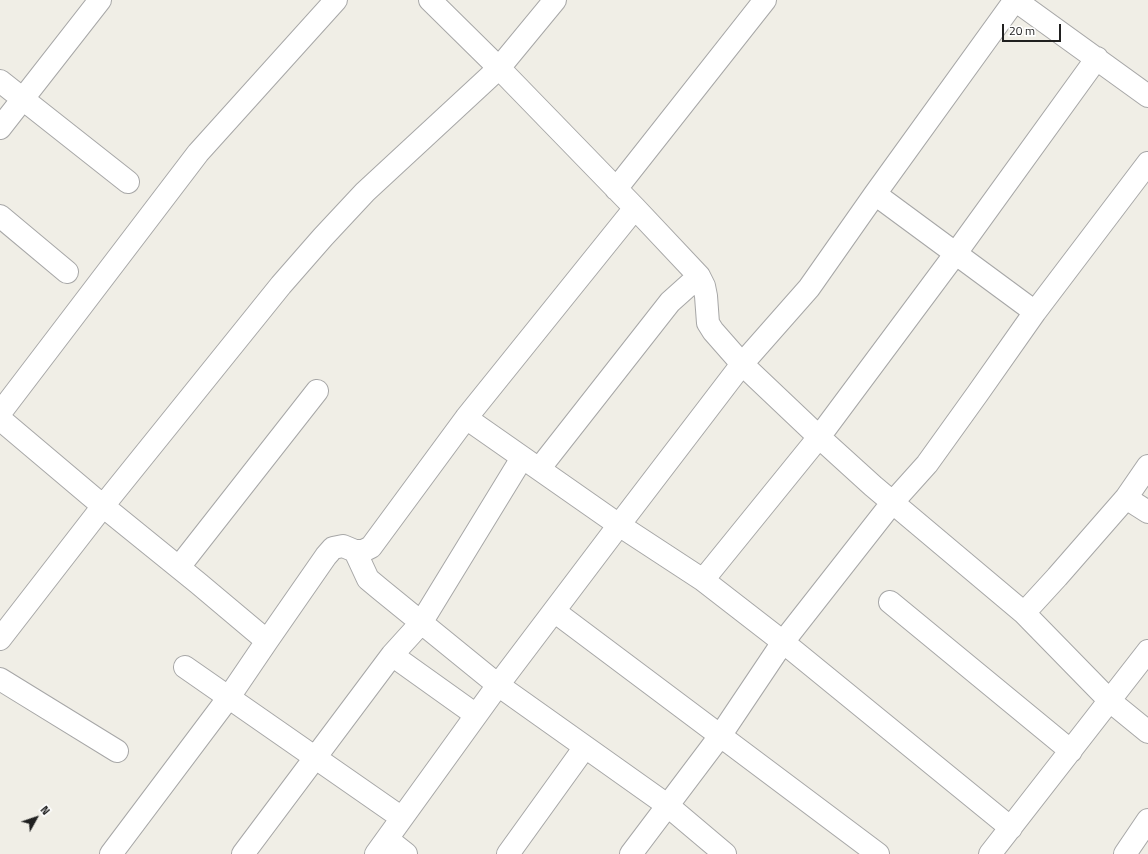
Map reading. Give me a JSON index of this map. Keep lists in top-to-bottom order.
{
  "scale_bar": "20 m",
  "north": "top right"
}
